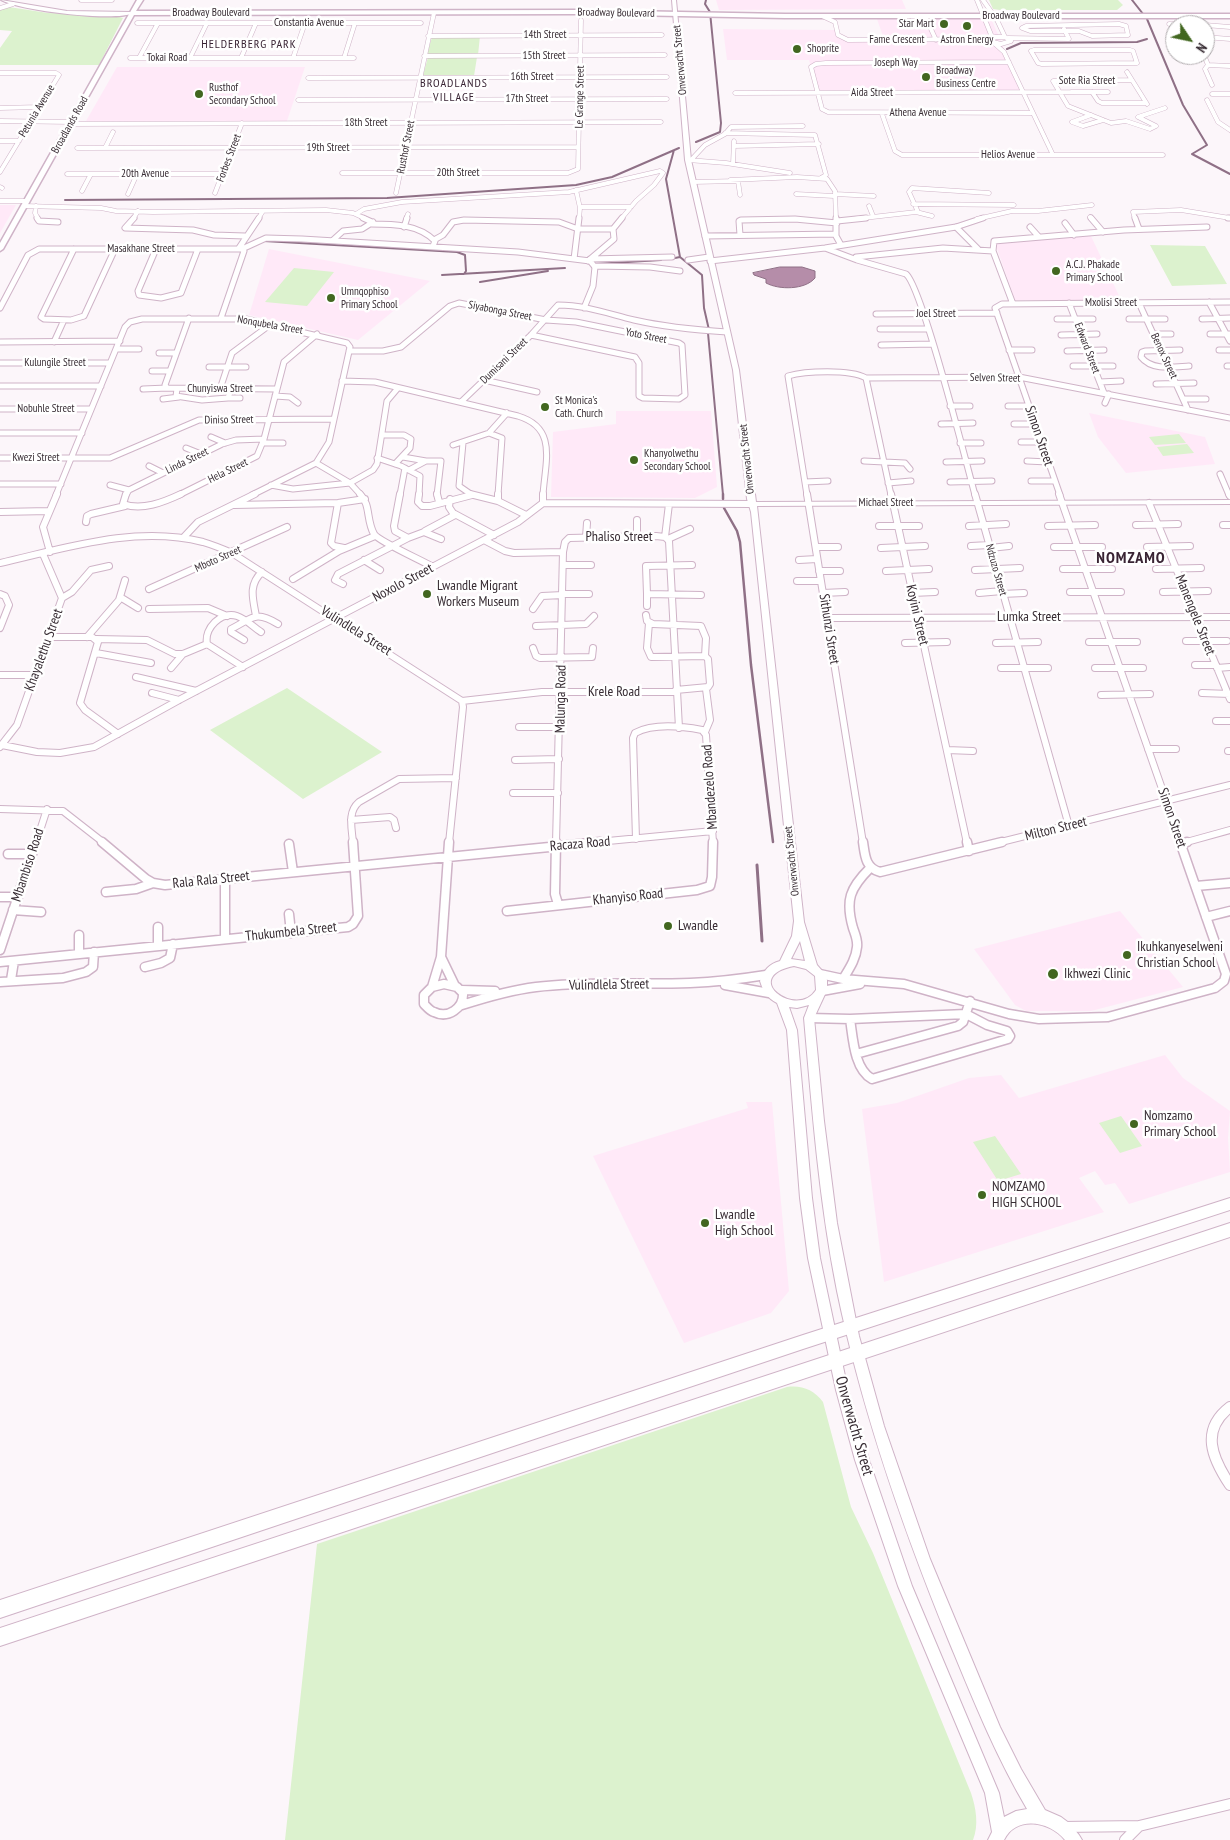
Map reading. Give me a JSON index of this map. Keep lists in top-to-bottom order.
{
  "streets": {
    "main road": ["Broadway Boulevard", "Broadlands Road"],
    "street": [
      "Constantia Avenue",
      "14th Street",
      "Fame Crescent",
      "15th Street",
      "Tokai Road",
      "Onverwacht Street",
      "Joseph Way",
      "16th Street",
      "Sote Ria Street",
      "Aida Street",
      "Le Grange Street",
      "17th Street",
      "Petunia Avenue",
      "Athena Avenue",
      "18th Street",
      "Rusthof Street",
      "19th Street",
      "Helios Avenue",
      "Forbes Street",
      "20th Street",
      "20th Avenue",
      "Masakhane Street",
      "Mxolisi Street",
      "Siyabonga Street",
      "Joel Street",
      "Nonqubela Street",
      "Yoto Street",
      "Edward Street",
      "Benox Street",
      "Dumisani Street",
      "Kulungile Street",
      "Selven Street",
      "Chunyiswa Street",
      "Nobuhle Street",
      "Diniso Street",
      "Simon Street",
      "Kwezi Street",
      "Linda Street",
      "Hela Street",
      "Michael Street",
      "Phaliso Street",
      "Mboto Street",
      "Ndzuzo Street",
      "Noxolo Street",
      "Koyini Street",
      "Manengele Street",
      "Lumka Street",
      "Sithunzi Street",
      "Vulindlela Street",
      "Khayalethu Street",
      "Krele Road",
      "Malunga Road",
      "Mbandezelo Road",
      "Milton Street",
      "Racaza Road",
      "Mbambiso Road",
      "Rala Rala Street",
      "Khanyiso Road",
      "Thukumbela Street"
    ]
  },
  "crossings": [
    ["Broadway Boulevard", "Fame Crescent"],
    ["Broadway Boulevard", "Onverwacht Street"],
    ["Broadway Boulevard", "Broadlands Road"],
    ["Broadway Boulevard", "Rusthof Street"],
    ["14th Street", "Le Grange Street"],
    ["14th Street", "Rusthof Street"],
    ["15th Street", "Le Grange Street"],
    ["15th Street", "Rusthof Street"],
    ["Onverwacht Street", "Simon Street"],
    ["Onverwacht Street", "Michael Street"],
    ["Onverwacht Street", "Vulindlela Street"],
    ["Joseph Way", "Aida Street"],
    ["Joseph Way", "Athena Avenue"],
    ["16th Street", "Le Grange Street"],
    ["16th Street", "Rusthof Street"],
    ["Sote Ria Street", "Aida Street"],
    ["Aida Street", "Athena Avenue"],
    ["Le Grange Street", "17th Street"],
    ["Le Grange Street", "18th Street"],
    ["Le Grange Street", "19th Street"],
    ["Le Grange Street", "20th Street"],
    ["17th Street", "Rusthof Street"],
    ["Petunia Avenue", "18th Street"],
    ["Athena Avenue", "Helios Avenue"],
    ["18th Street", "Broadlands Road"],
    ["18th Street", "Rusthof Street"],
    ["18th Street", "Forbes Street"],
    ["Rusthof Street", "19th Street"],
    ["Rusthof Street", "20th Street"],
    ["19th Street", "Forbes Street"],
    ["Forbes Street", "20th Avenue"],
    ["Mxolisi Street", "Joel Street"],
    ["Mxolisi Street", "Edward Street"],
    ["Mxolisi Street", "Benox Street"],
    ["Mxolisi Street", "Simon Street"],
    ["Siyabonga Street", "Nonqubela Street"],
    ["Siyabonga Street", "Yoto Street"],
    ["Siyabonga Street", "Dumisani Street"],
    ["Joel Street", "Simon Street"],
    ["Joel Street", "Ndzuzo Street"],
    ["Nonqubela Street", "Kulungile Street"],
    ["Nonqubela Street", "Nobuhle Street"],
    ["Nonqubela Street", "Diniso Street"],
    ["Nonqubela Street", "Kwezi Street"],
    ["Nonqubela Street", "Hela Street"],
    ["Nonqubela Street", "Vulindlela Street"],
    ["Nonqubela Street", "Khayalethu Street"],
    ["Yoto Street", "Dumisani Street"],
    ["Edward Street", "Selven Street"],
    ["Benox Street", "Selven Street"],
    ["Selven Street", "Simon Street"],
    ["Selven Street", "Ndzuzo Street"],
    ["Selven Street", "Koyini Street"],
    ["Selven Street", "Sithunzi Street"],
    ["Chunyiswa Street", "Hela Street"],
    ["Diniso Street", "Kwezi Street"],
    ["Diniso Street", "Hela Street"],
    ["Simon Street", "Michael Street"],
    ["Simon Street", "Lumka Street"],
    ["Simon Street", "Vulindlela Street"],
    ["Simon Street", "Milton Street"],
    ["Linda Street", "Hela Street"],
    ["Michael Street", "Ndzuzo Street"],
    ["Michael Street", "Noxolo Street"],
    ["Michael Street", "Koyini Street"],
    ["Michael Street", "Manengele Street"],
    ["Michael Street", "Sithunzi Street"],
    ["Phaliso Street", "Krele Road"],
    ["Phaliso Street", "Malunga Road"],
    ["Phaliso Street", "Mbandezelo Road"],
    ["Mboto Street", "Vulindlela Street"],
    ["Ndzuzo Street", "Lumka Street"],
    ["Ndzuzo Street", "Milton Street"],
    ["Noxolo Street", "Vulindlela Street"],
    ["Noxolo Street", "Khayalethu Street"],
    ["Koyini Street", "Lumka Street"],
    ["Koyini Street", "Milton Street"],
    ["Manengele Street", "Lumka Street"],
    ["Lumka Street", "Sithunzi Street"],
    ["Sithunzi Street", "Milton Street"],
    ["Vulindlela Street", "Khayalethu Street"],
    ["Vulindlela Street", "Krele Road"],
    ["Krele Road", "Malunga Road"],
    ["Malunga Road", "Racaza Road"],
    ["Malunga Road", "Khanyiso Road"],
    ["Mbandezelo Road", "Racaza Road"],
    ["Mbandezelo Road", "Khanyiso Road"],
    ["Racaza Road", "Rala Rala Street"],
    ["Mbambiso Road", "Rala Rala Street"],
    ["Rala Rala Street", "Thukumbela Street"]
  ],
  "districts": ["HELDERBERG PARK", "BROADLANDS VILLAGE", "NOMZAMO"],
  "places": [
    "Star Mart",
    "Astron Energy",
    "Shoprite",
    "Broadway Business Centre",
    "Rusthof Secondary School",
    "A.C.J. Phakade Primary School",
    "Umnqophiso Primary School",
    "St Monica's Cath. Church",
    "Khanyolwethu Secondary School",
    "Lwandle Migrant Workers Museum",
    "Lwandle",
    "Ikuhkanyeselweni Christian School",
    "Ikhwezi Clinic",
    "Nomzamo Primary School",
    "NOMZAMO HIGH SCHOOL",
    "Lwandle High School"
  ],
  "north": "bottom right"
}
